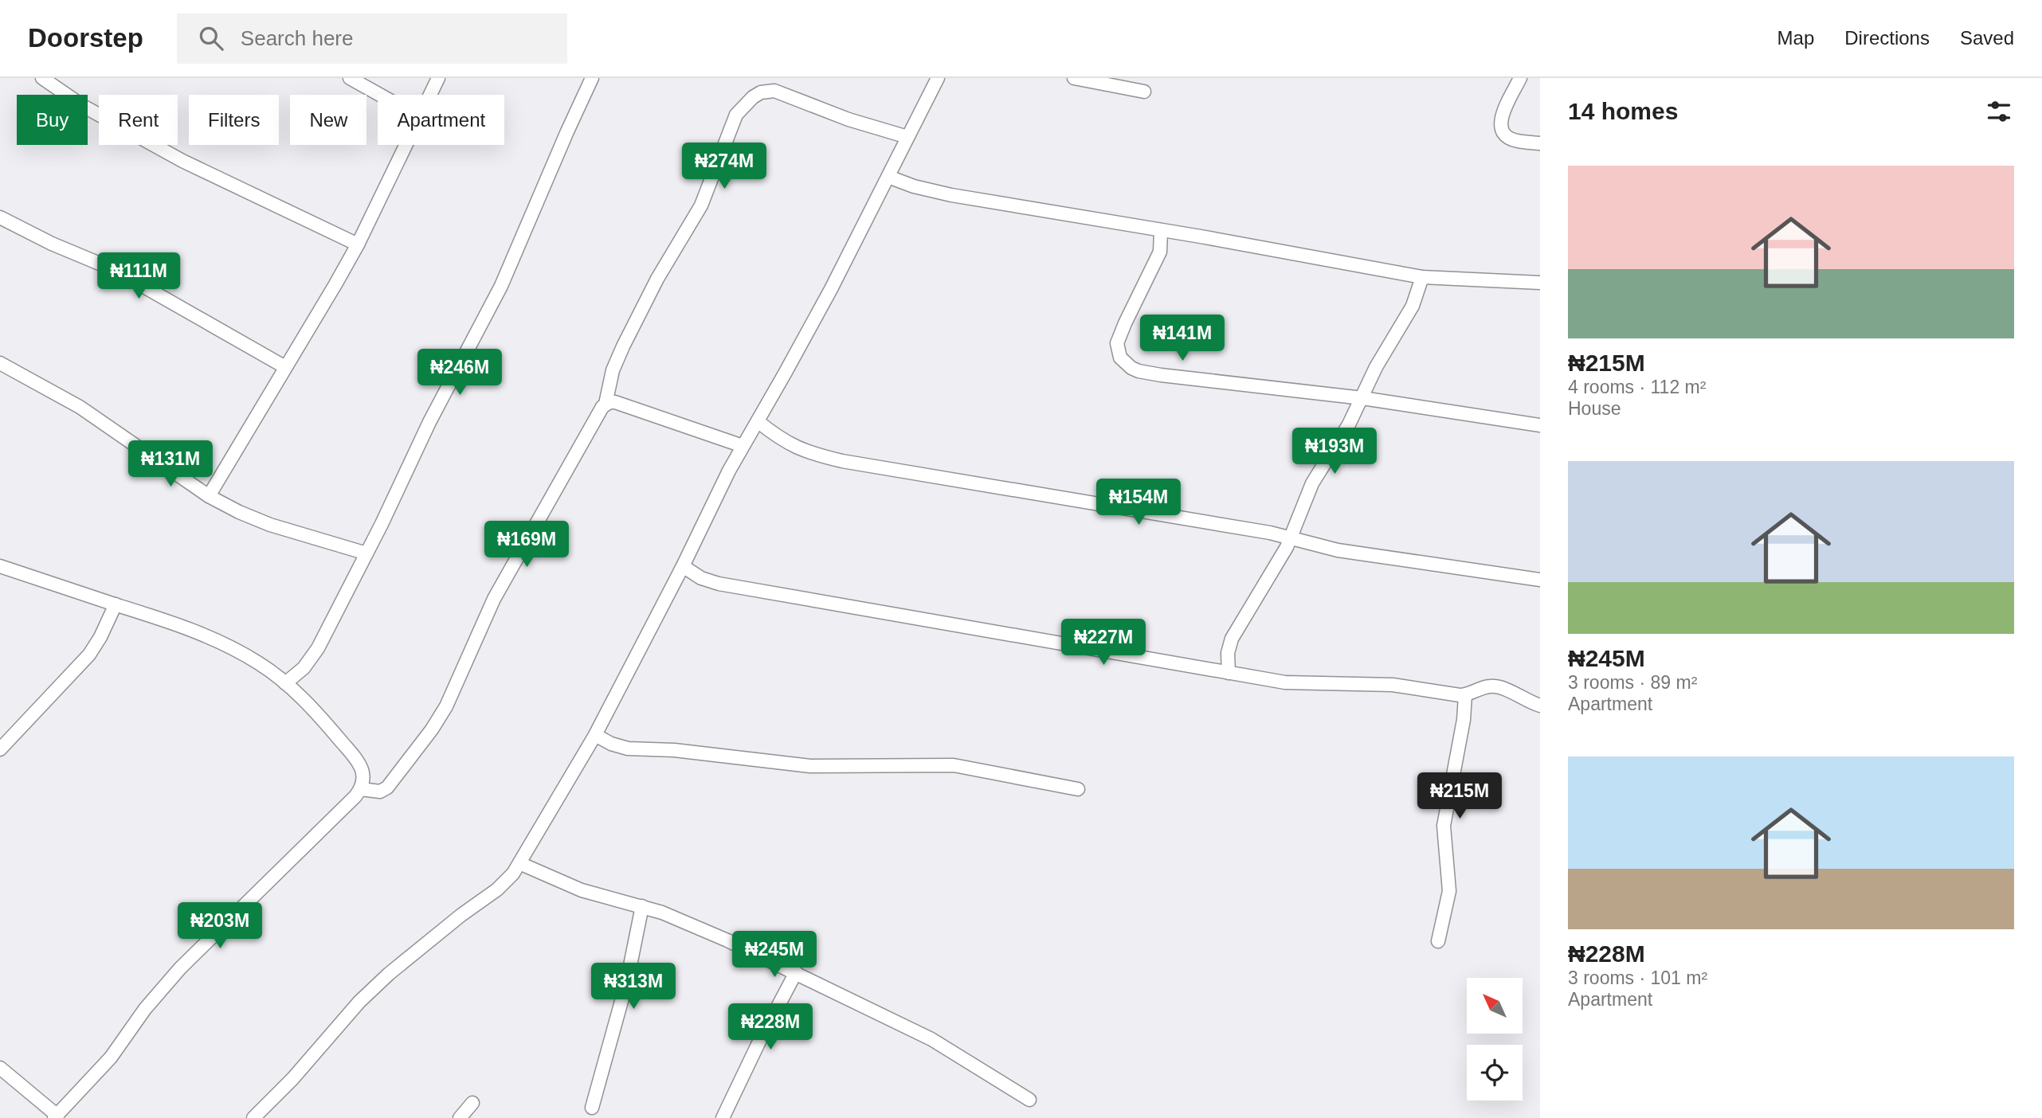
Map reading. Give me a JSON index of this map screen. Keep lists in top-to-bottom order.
{
  "north": "top left",
  "page": {
    "header": "Doorstep",
    "search": "Search here",
    "nav": ["Map", "Directions", "Saved"],
    "heading": "14 homes",
    "chip": [
      "Buy",
      "Rent",
      "Filters",
      "New",
      "Apartment"
    ],
    "price": [
      "₦274M",
      "₦111M",
      "₦141M",
      "₦246M",
      "₦193M",
      "₦131M",
      "₦154M",
      "₦169M",
      "₦227M",
      "₦215M",
      "₦203M",
      "₦245M",
      "₦313M",
      "₦228M"
    ],
    "list": [
      {
        "name": "₦215M",
        "note": "4 rooms · 112 m² · House"
      },
      {
        "name": "₦245M",
        "note": "3 rooms · 89 m² · Apartment"
      },
      {
        "name": "₦228M",
        "note": "3 rooms · 101 m² · Apartment"
      }
    ]
  }
}
